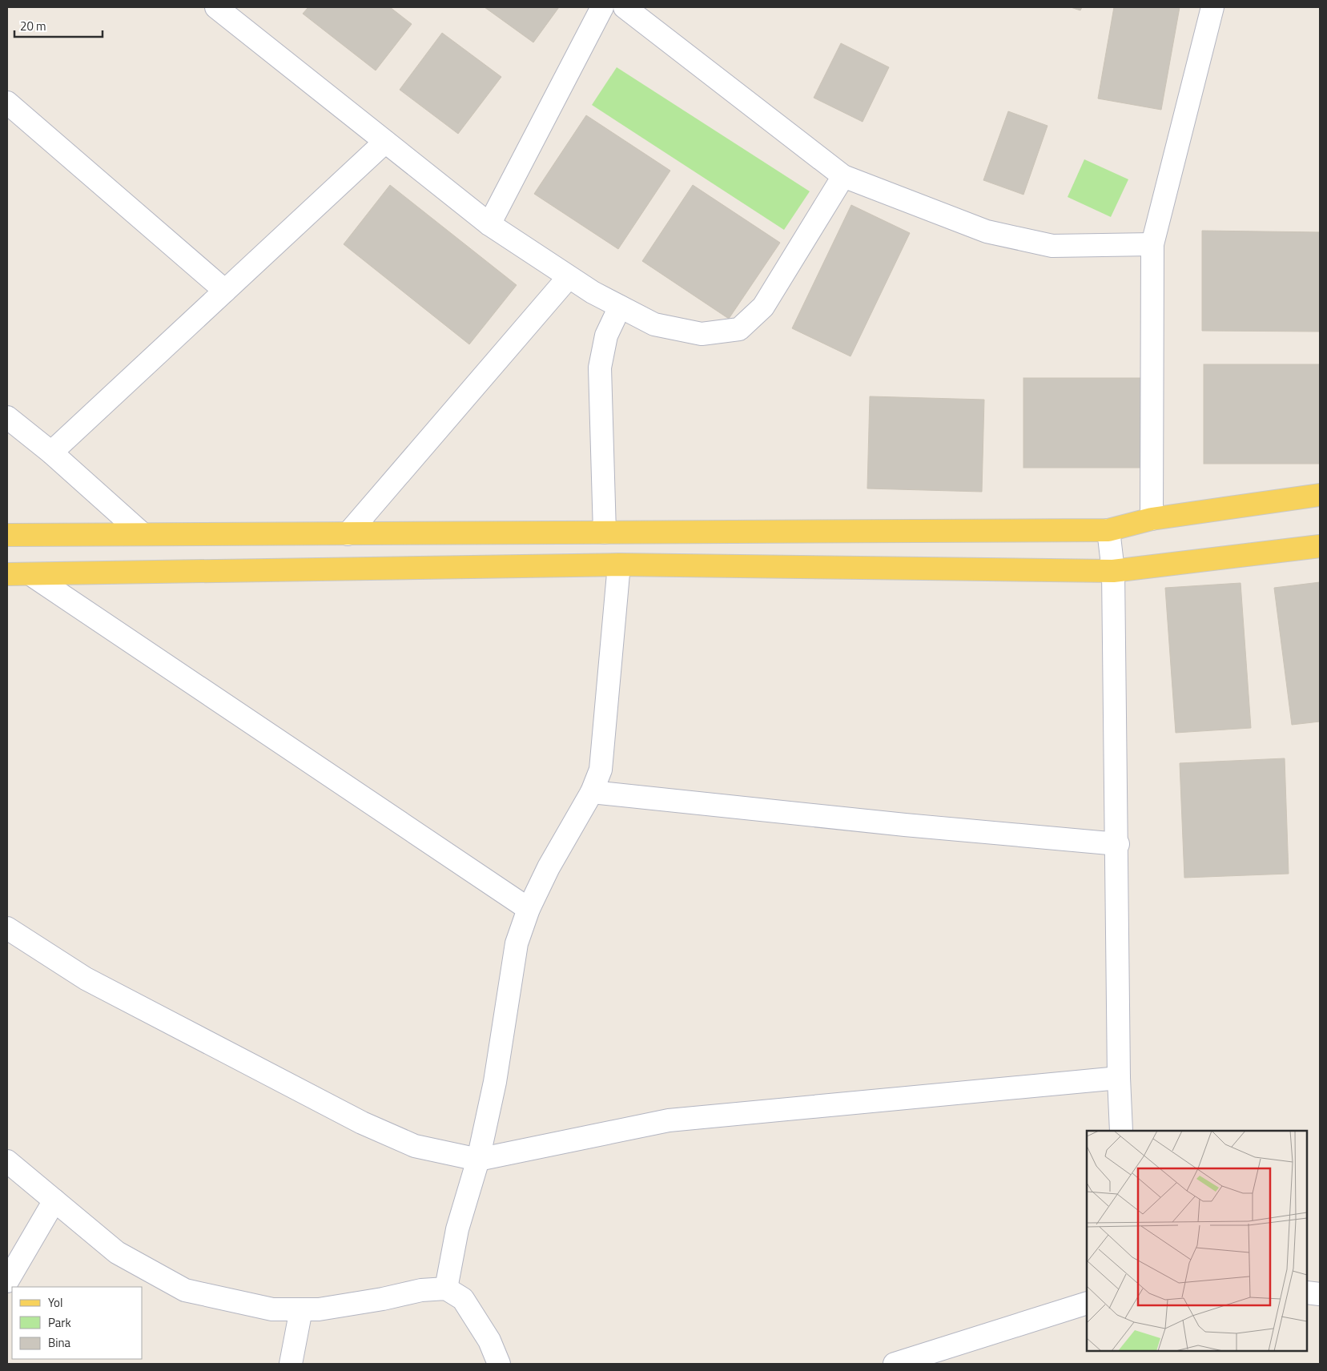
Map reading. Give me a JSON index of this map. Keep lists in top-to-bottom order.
{
  "legend": ["Yol", "Park", "Bina"],
  "scale_bar": "20 m"
}
